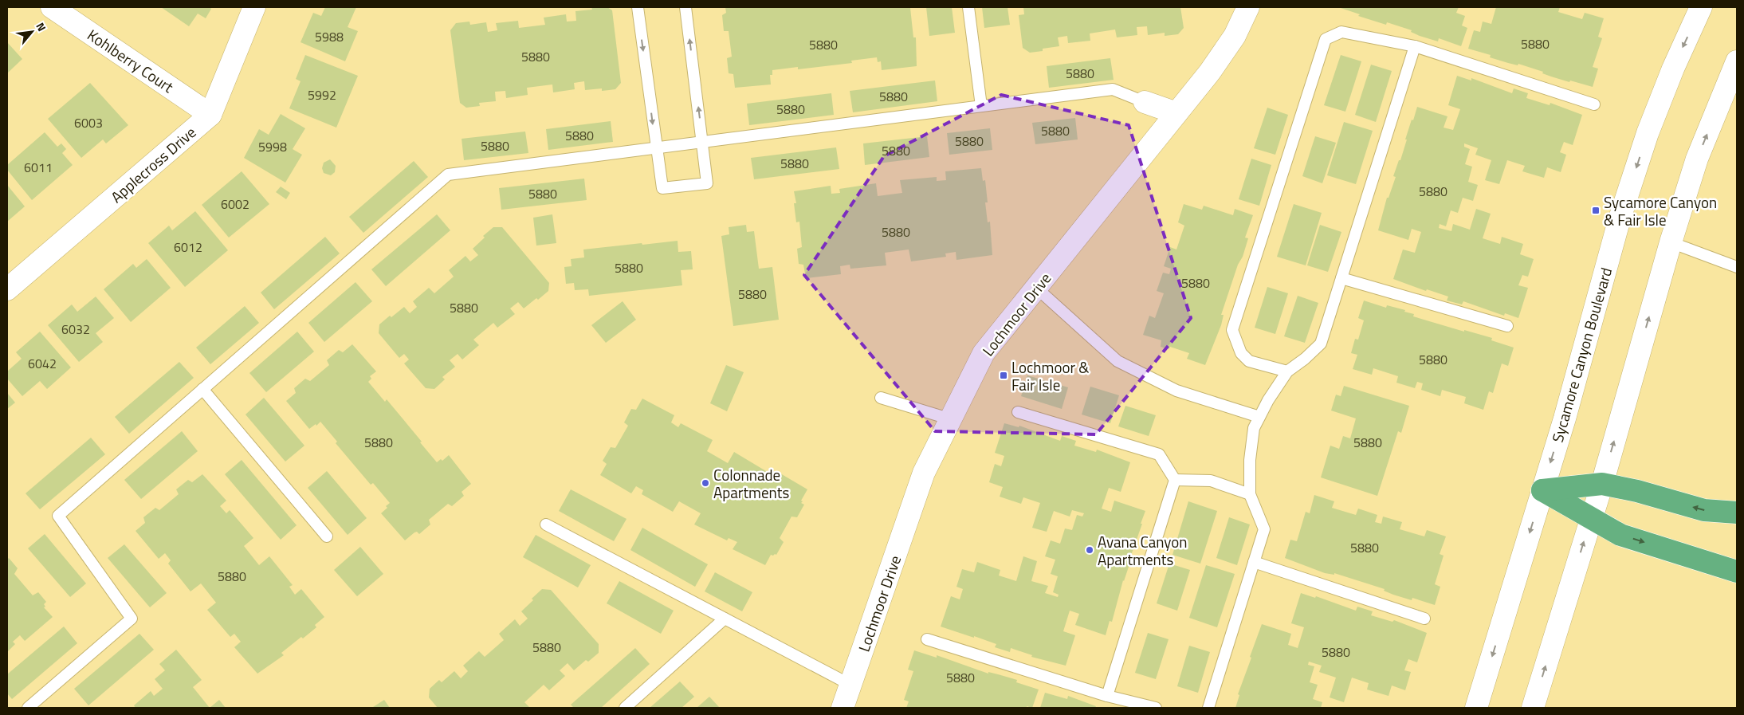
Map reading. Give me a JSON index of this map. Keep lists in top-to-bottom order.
{
  "streets": {
    "street": [
      "Kohlberry Court",
      "Applecross Drive",
      "Lochmoor Drive",
      "Sycamore Canyon Boulevard"
    ]
  },
  "crossings": [
    ["Kohlberry Court", "Applecross Drive"]
  ],
  "places": {
    "transit": ["Sycamore Canyon & Fair Isle", "Lochmoor & Fair Isle"],
    "other": ["Colonnade Apartments", "Avana Canyon Apartments"]
  },
  "house_numbers": [
    "5988",
    "5880",
    "5880",
    "5880",
    "5880",
    "5992",
    "5880",
    "5880",
    "6003",
    "5880",
    "5880",
    "5880",
    "5880",
    "5998",
    "5880",
    "5880",
    "6011",
    "5880",
    "5880",
    "6002",
    "5880",
    "6012",
    "5880",
    "5880",
    "5880",
    "5880",
    "6032",
    "5880",
    "6042",
    "5880",
    "5880",
    "5880",
    "5880",
    "5880",
    "5880",
    "5880"
  ],
  "north": "top right"
}
